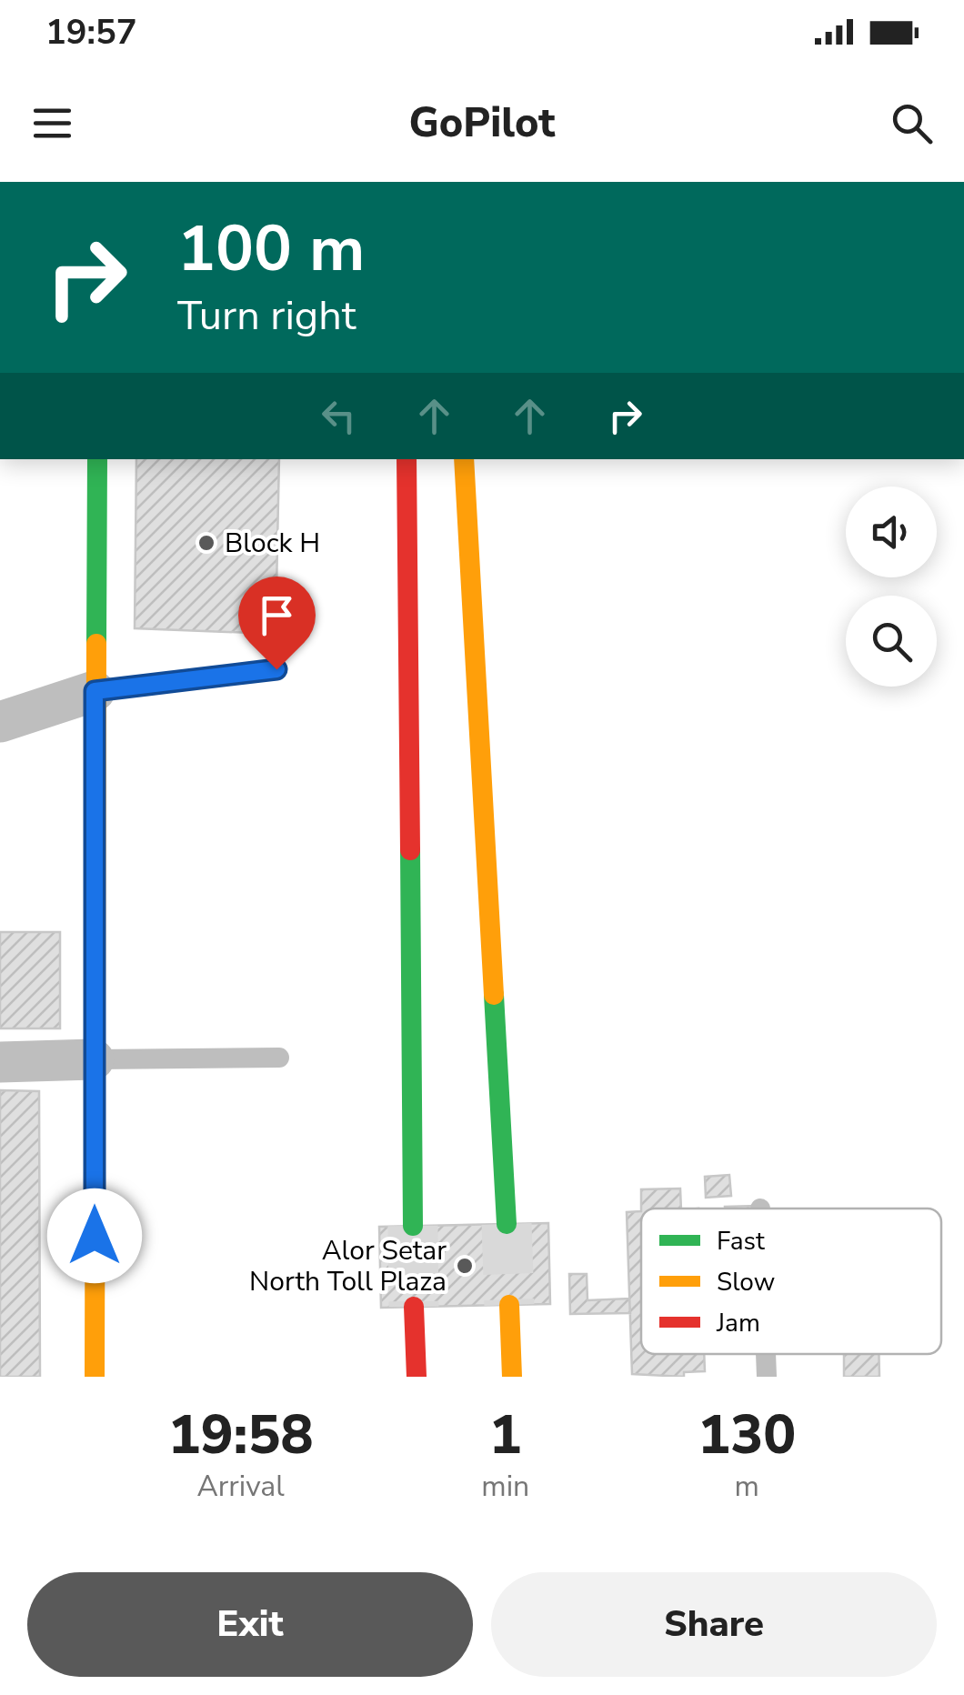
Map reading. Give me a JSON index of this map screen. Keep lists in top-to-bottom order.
{
  "places": ["Block H", "Alor Setar North Toll Plaza"],
  "legend": ["Fast", "Slow", "Jam"],
  "page": {
    "status": "19:57",
    "header": "GoPilot",
    "turn": ["100 m", "Turn right"],
    "eta": [
      "19:58",
      "Arrival",
      "1",
      "min",
      "130",
      "m"
    ],
    "buttons": ["Exit", "Share"]
  }
}
